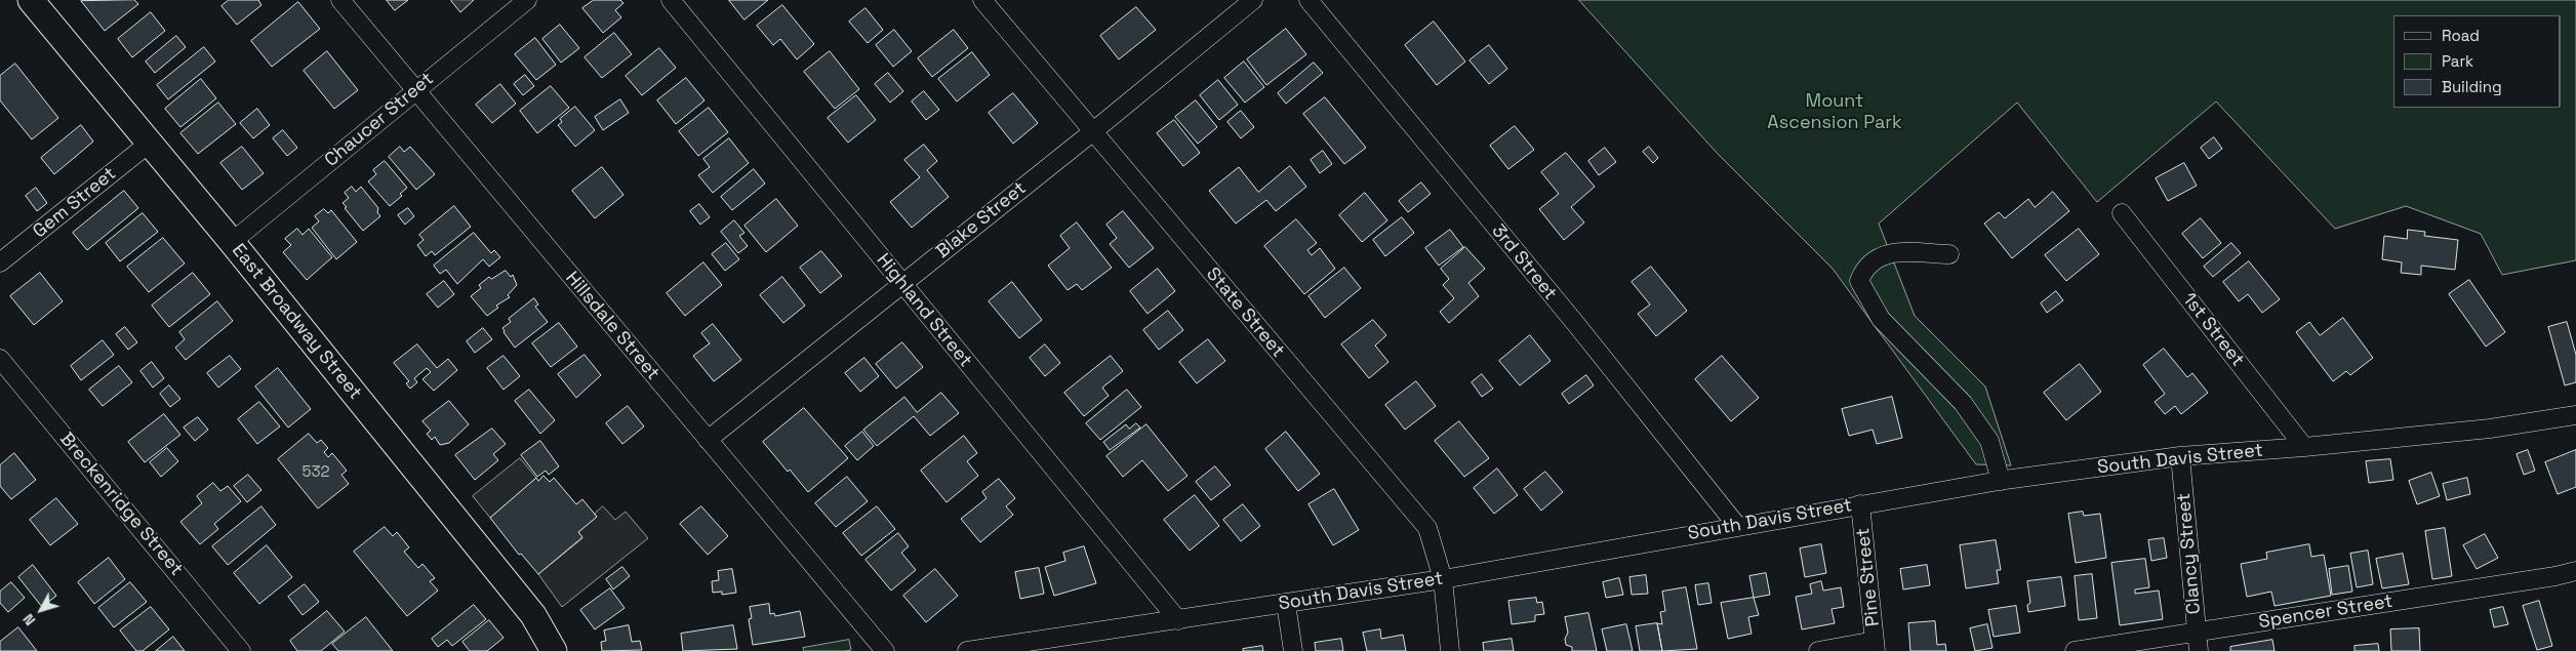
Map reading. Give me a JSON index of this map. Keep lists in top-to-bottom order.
{
  "streets": {
    "street": [
      "Chaucer Street",
      "Gem Street",
      "Blake Street",
      "3rd Street",
      "Highland Street",
      "State Street",
      "East Broadway Street",
      "Hillsdale Street",
      "1st Street",
      "South Davis Street",
      "Breckenridge Street",
      "Clancy Street",
      "Pine Street",
      "Spencer Street"
    ]
  },
  "crossings": [
    ["Chaucer Street", "East Broadway Street"],
    ["Chaucer Street", "Hillsdale Street"],
    ["Gem Street", "East Broadway Street"],
    ["Blake Street", "Highland Street"],
    ["Blake Street", "State Street"],
    ["Blake Street", "Hillsdale Street"],
    ["3rd Street", "South Davis Street"],
    ["Highland Street", "South Davis Street"],
    ["State Street", "South Davis Street"],
    ["1st Street", "South Davis Street"],
    ["South Davis Street", "Clancy Street"],
    ["South Davis Street", "Pine Street"],
    ["Clancy Street", "Spencer Street"]
  ],
  "parks": ["Mount Ascension Park"],
  "house_numbers": ["532"],
  "legend": ["Road", "Park", "Building"],
  "north": "bottom left"
}
